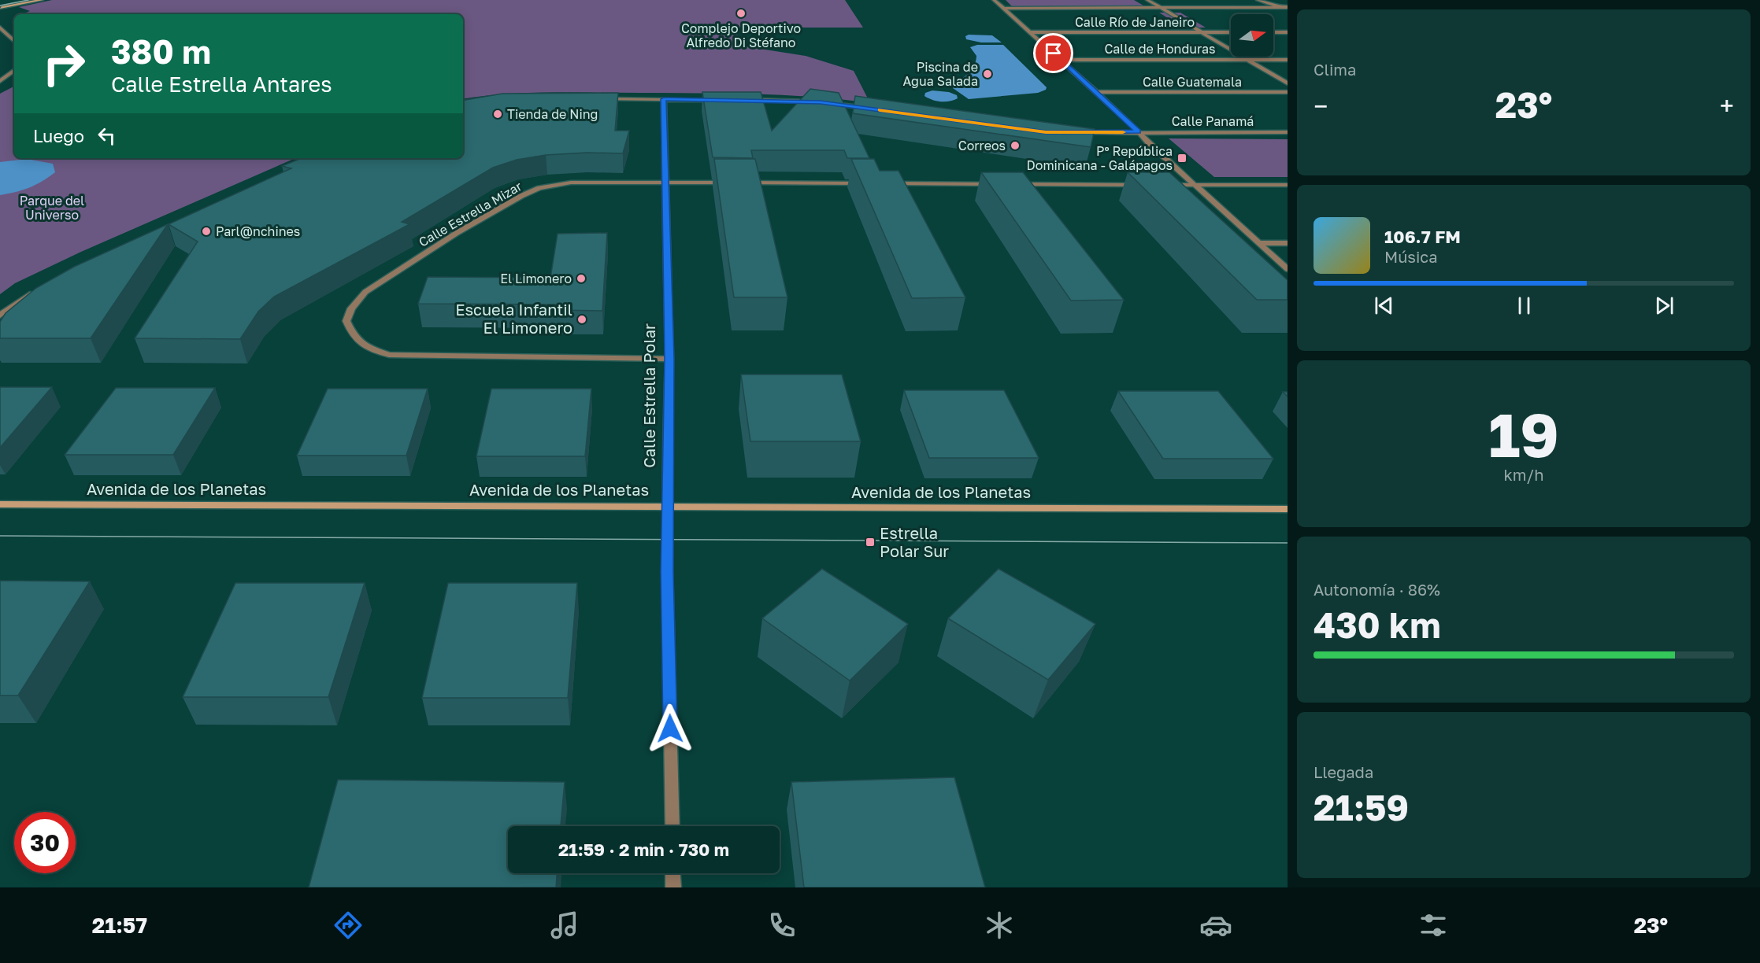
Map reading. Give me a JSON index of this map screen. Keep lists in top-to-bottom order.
{
  "streets": {
    "street": [
      "Calle Río de Janeiro",
      "Calle de Honduras",
      "Calle Guatemala",
      "Calle Panamá",
      "Calle Estrella Mizar",
      "Calle Estrella Polar",
      "Avenida de los Planetas"
    ]
  },
  "crossings": [
    ["Calle Estrella Mizar", "Calle Estrella Polar"],
    ["Calle Estrella Polar", "Avenida de los Planetas"]
  ],
  "parks": ["Parque del Universo"],
  "places": {
    "other": [
      "Complejo Deportivo Alfredo Di Stéfano",
      "Piscina de Agua Salada",
      "Tienda de Ning",
      "Correos",
      "Parl@nchines",
      "El Limonero",
      "Escuela Infantil El Limonero"
    ],
    "transit": ["Pº República Dominicana - Galápagos", "Estrella Polar Sur"]
  },
  "north": "right",
  "page": {
    "tile": [
      "Clima",
      ["19", "km/h"],
      ["Autonomía · 86%", "430 km"],
      ["Llegada", "21:59"]
    ],
    "turn": ["380 m", "Calle Estrella Antares"],
    "heat": ["−", "23°", "+"],
    "then": "Luego",
    "song": ["106.7 FM", "Música"],
    "limit": "30",
    "trip": "21:59 · 2 min · 730 m",
    "tabs": ["21:57", "23°"]
  }
}
